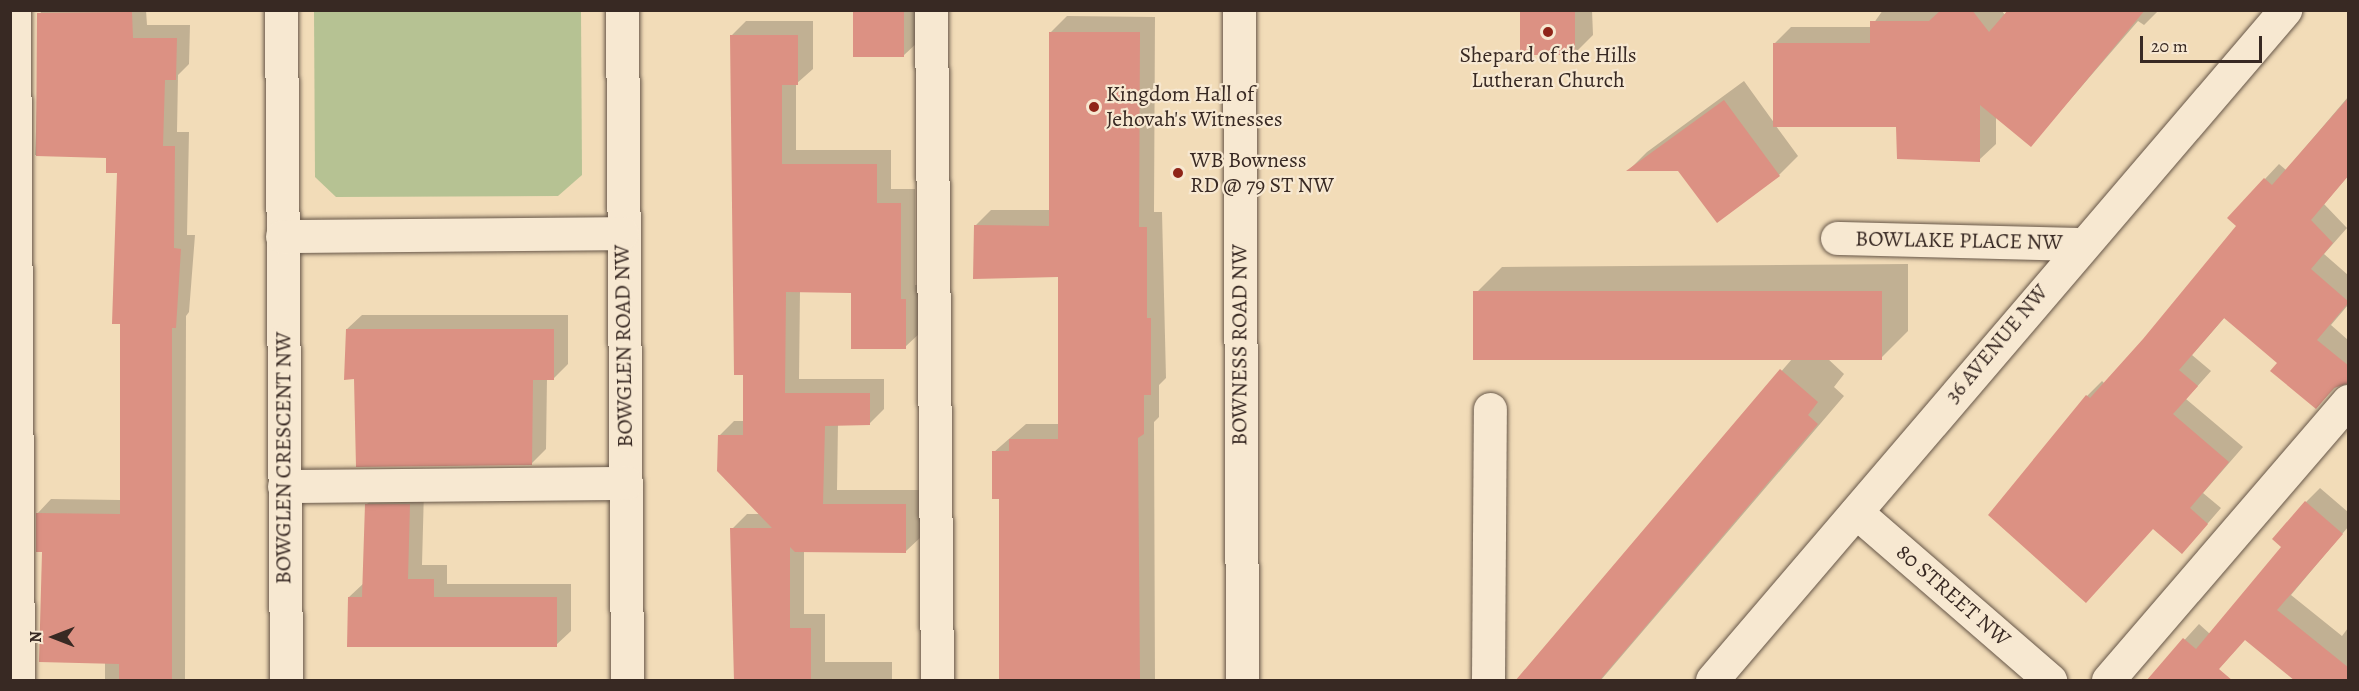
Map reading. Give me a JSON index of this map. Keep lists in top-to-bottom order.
{
  "streets": {
    "street": [
      "BOWLAKE PLACE NW",
      "36 AVENUE NW",
      "BOWNESS ROAD NW",
      "BOWGLEN ROAD NW",
      "BOWGLEN CRESCENT NW",
      "80 STREET NW"
    ]
  },
  "crossings": [
    ["BOWLAKE PLACE NW", "36 AVENUE NW"],
    ["36 AVENUE NW", "80 STREET NW"]
  ],
  "places": ["Shepard of the Hills Lutheran Church", "Kingdom Hall of Jehovah's Witnesses", "WB Bowness RD @ 79 ST NW"],
  "scale_bar": "20 m",
  "north": "left"
}
